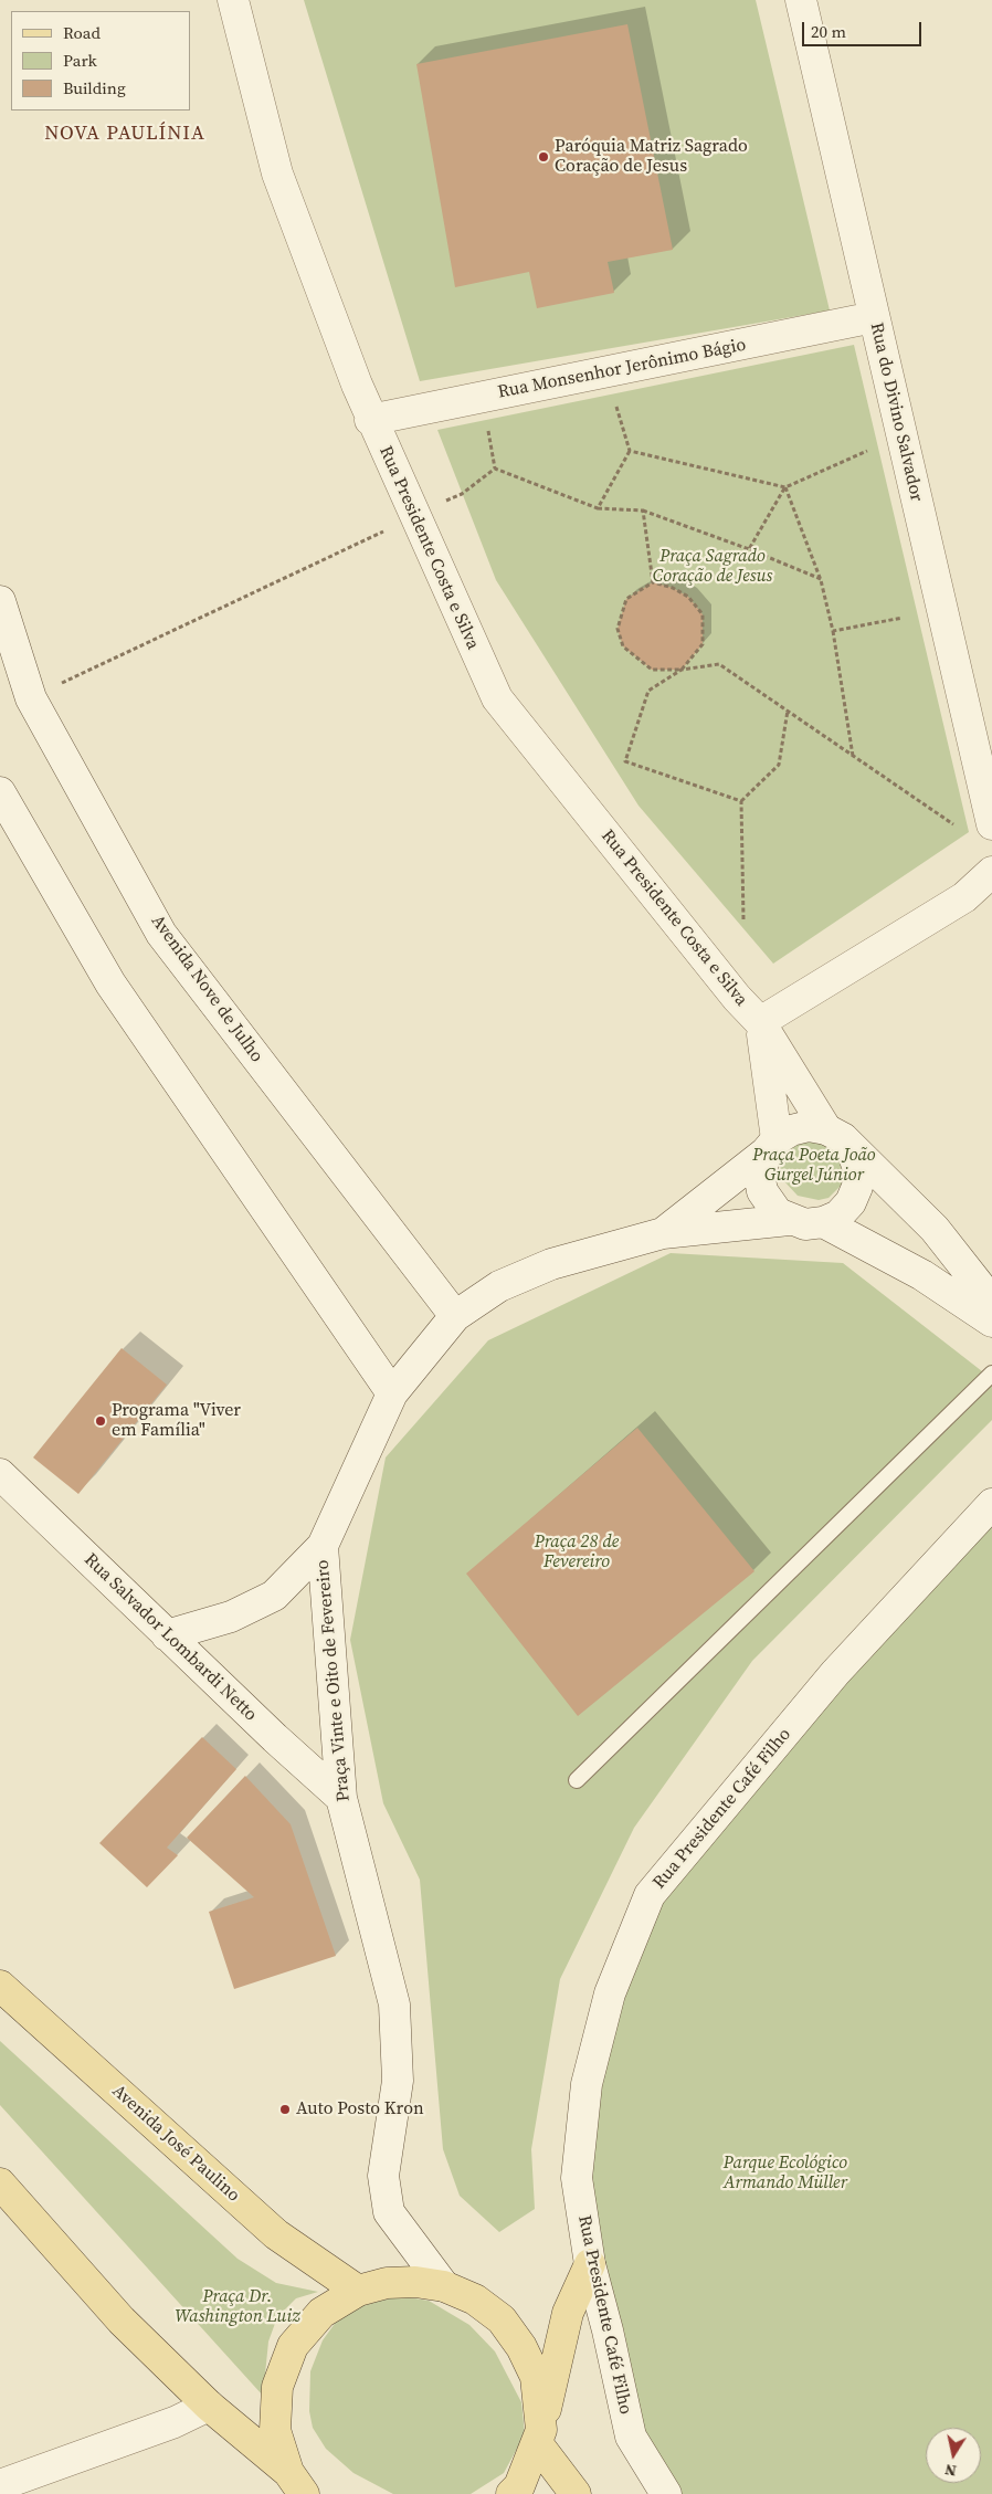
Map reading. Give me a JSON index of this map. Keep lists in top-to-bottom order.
{
  "streets": {
    "main road": ["Avenida José Paulino"],
    "street": [
      "Rua Monsenhor Jerônimo Bágio",
      "Rua do Divino Salvador",
      "Rua Presidente Costa e Silva",
      "Avenida Nove de Julho",
      "Rua Salvador Lombardi Netto",
      "Praça Vinte e Oito de Fevereiro",
      "Rua Presidente Café Filho"
    ]
  },
  "crossings": [
    ["Rua Monsenhor Jerônimo Bágio", "Rua do Divino Salvador"],
    ["Rua Monsenhor Jerônimo Bágio", "Rua Presidente Costa e Silva"],
    ["Rua Salvador Lombardi Netto", "Praça Vinte e Oito de Fevereiro"]
  ],
  "districts": ["NOVA PAULÍNIA"],
  "parks": [
    "Praça Sagrado Coração de Jesus",
    "Praça Poeta João Gurgel Júnior",
    "Praça 28 de Fevereiro",
    "Parque Ecológico Armando Müller",
    "Praça Dr. Washington Luiz"
  ],
  "places": ["Paróquia Matriz Sagrado Coração de Jesus", "Programa \"Viver em Família\"", "Auto Posto Kron"],
  "legend": ["Road", "Park", "Building"],
  "scale_bar": "20 m",
  "north": "bottom"
}
